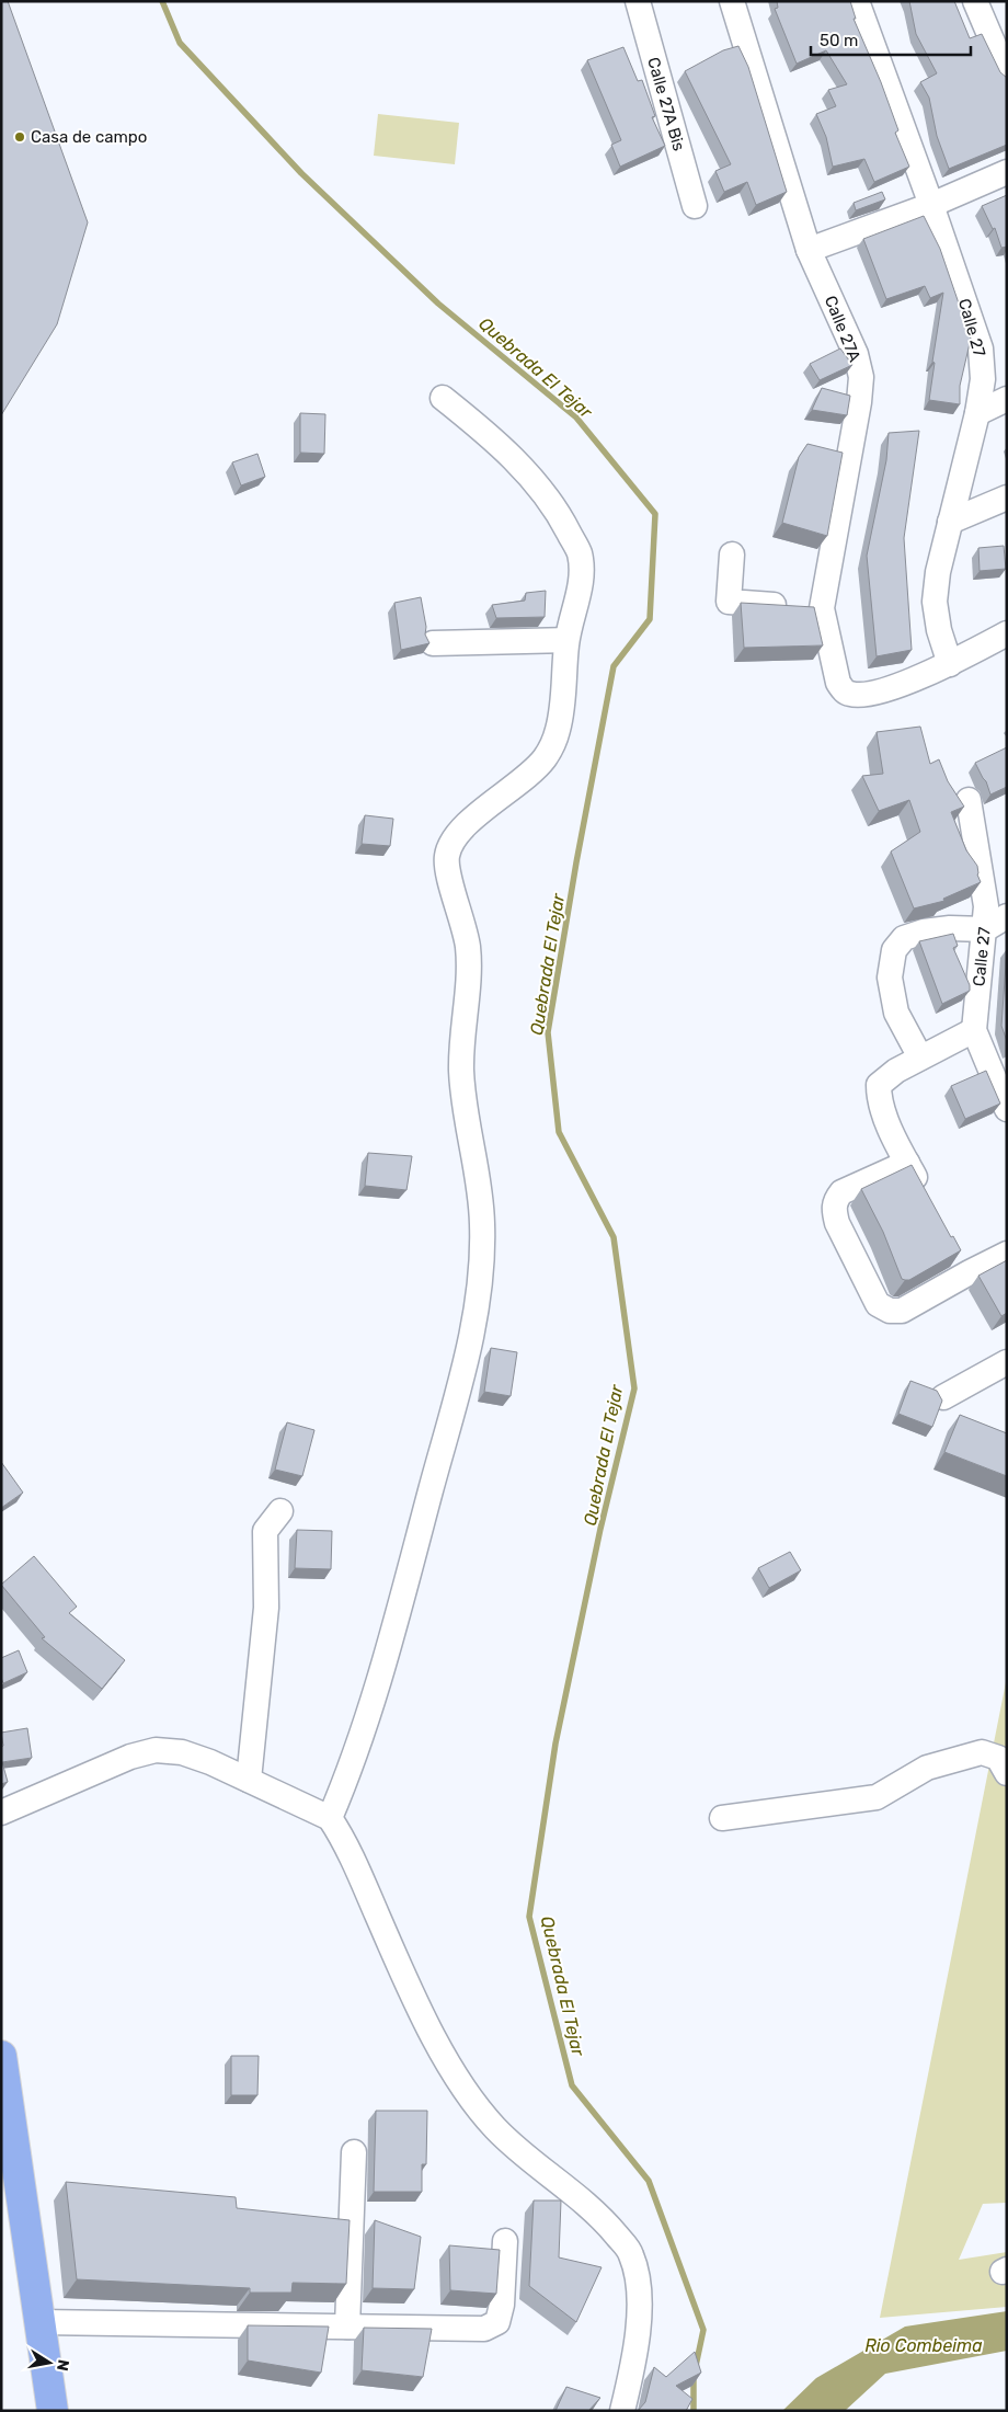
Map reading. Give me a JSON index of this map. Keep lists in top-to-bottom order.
{
  "streets": {
    "street": ["Calle 27A Bis", "Calle 27", "Calle 27A"]
  },
  "crossings": [
    ["Calle 27", "Calle 27A"]
  ],
  "water": ["Quebrada El Tejar", "Rio Combeima"],
  "places": ["Casa de campo"],
  "scale_bar": "50 m",
  "north": "right"
}
